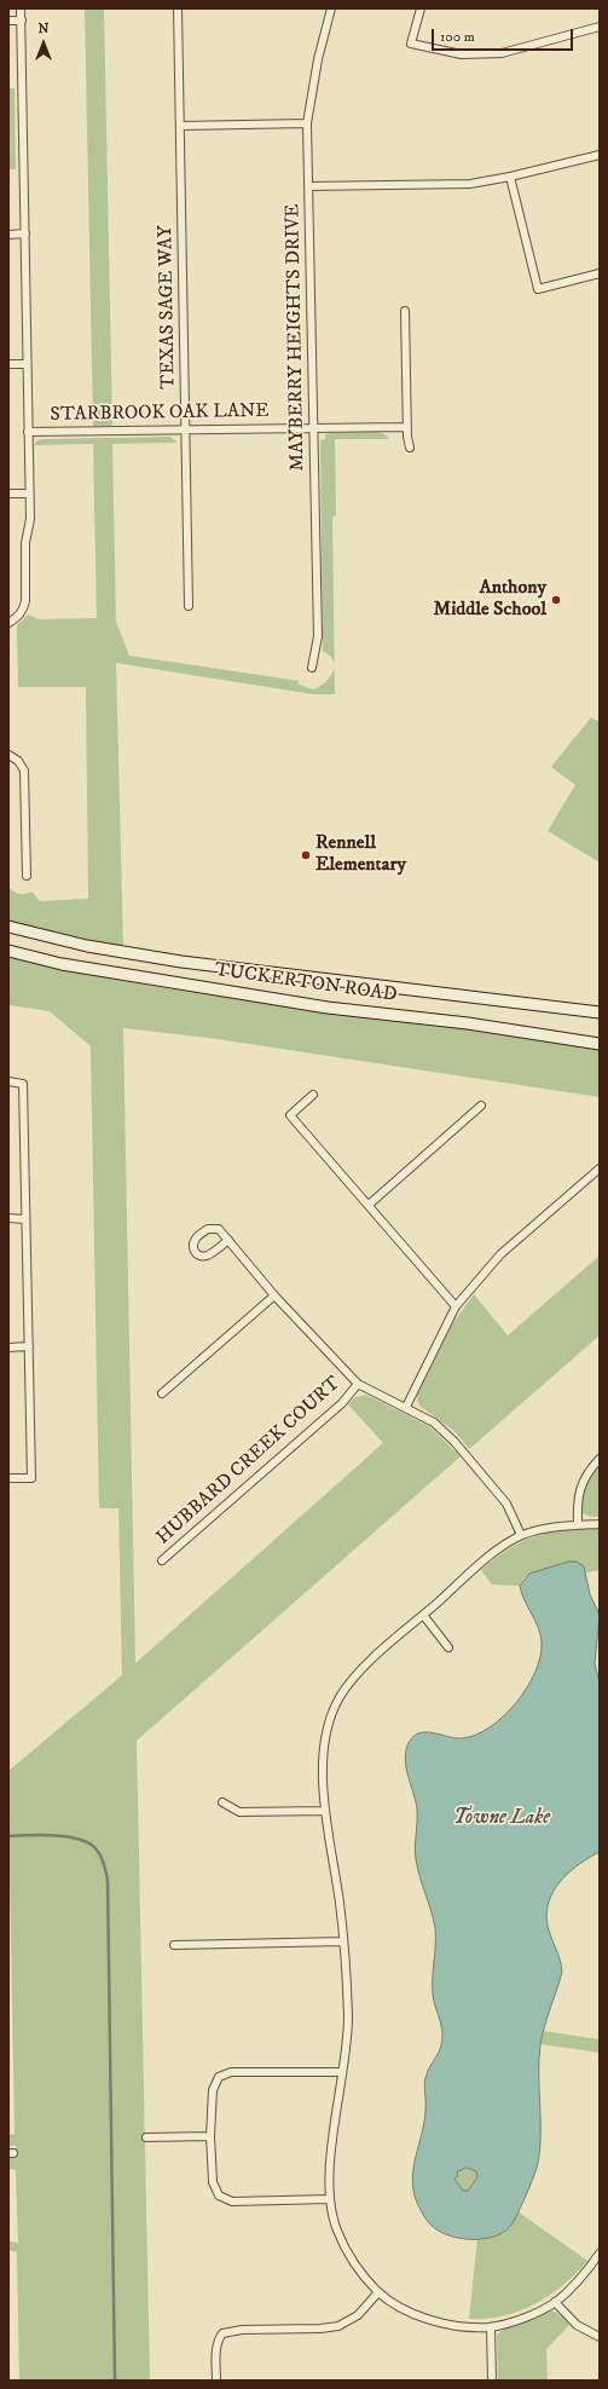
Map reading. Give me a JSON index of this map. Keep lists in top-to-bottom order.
{
  "streets": {
    "main road": ["TUCKERTON ROAD"],
    "street": [
      "TEXAS SAGE WAY",
      "MAYBERRY HEIGHTS DRIVE",
      "STARBROOK OAK LANE",
      "HUBBARD CREEK COURT"
    ]
  },
  "crossings": [
    ["TEXAS SAGE WAY", "STARBROOK OAK LANE"],
    ["MAYBERRY HEIGHTS DRIVE", "STARBROOK OAK LANE"]
  ],
  "water": ["Towne Lake"],
  "places": ["Anthony Middle School", "Rennell Elementary"],
  "scale_bar": "100 m",
  "north": "top"
}
